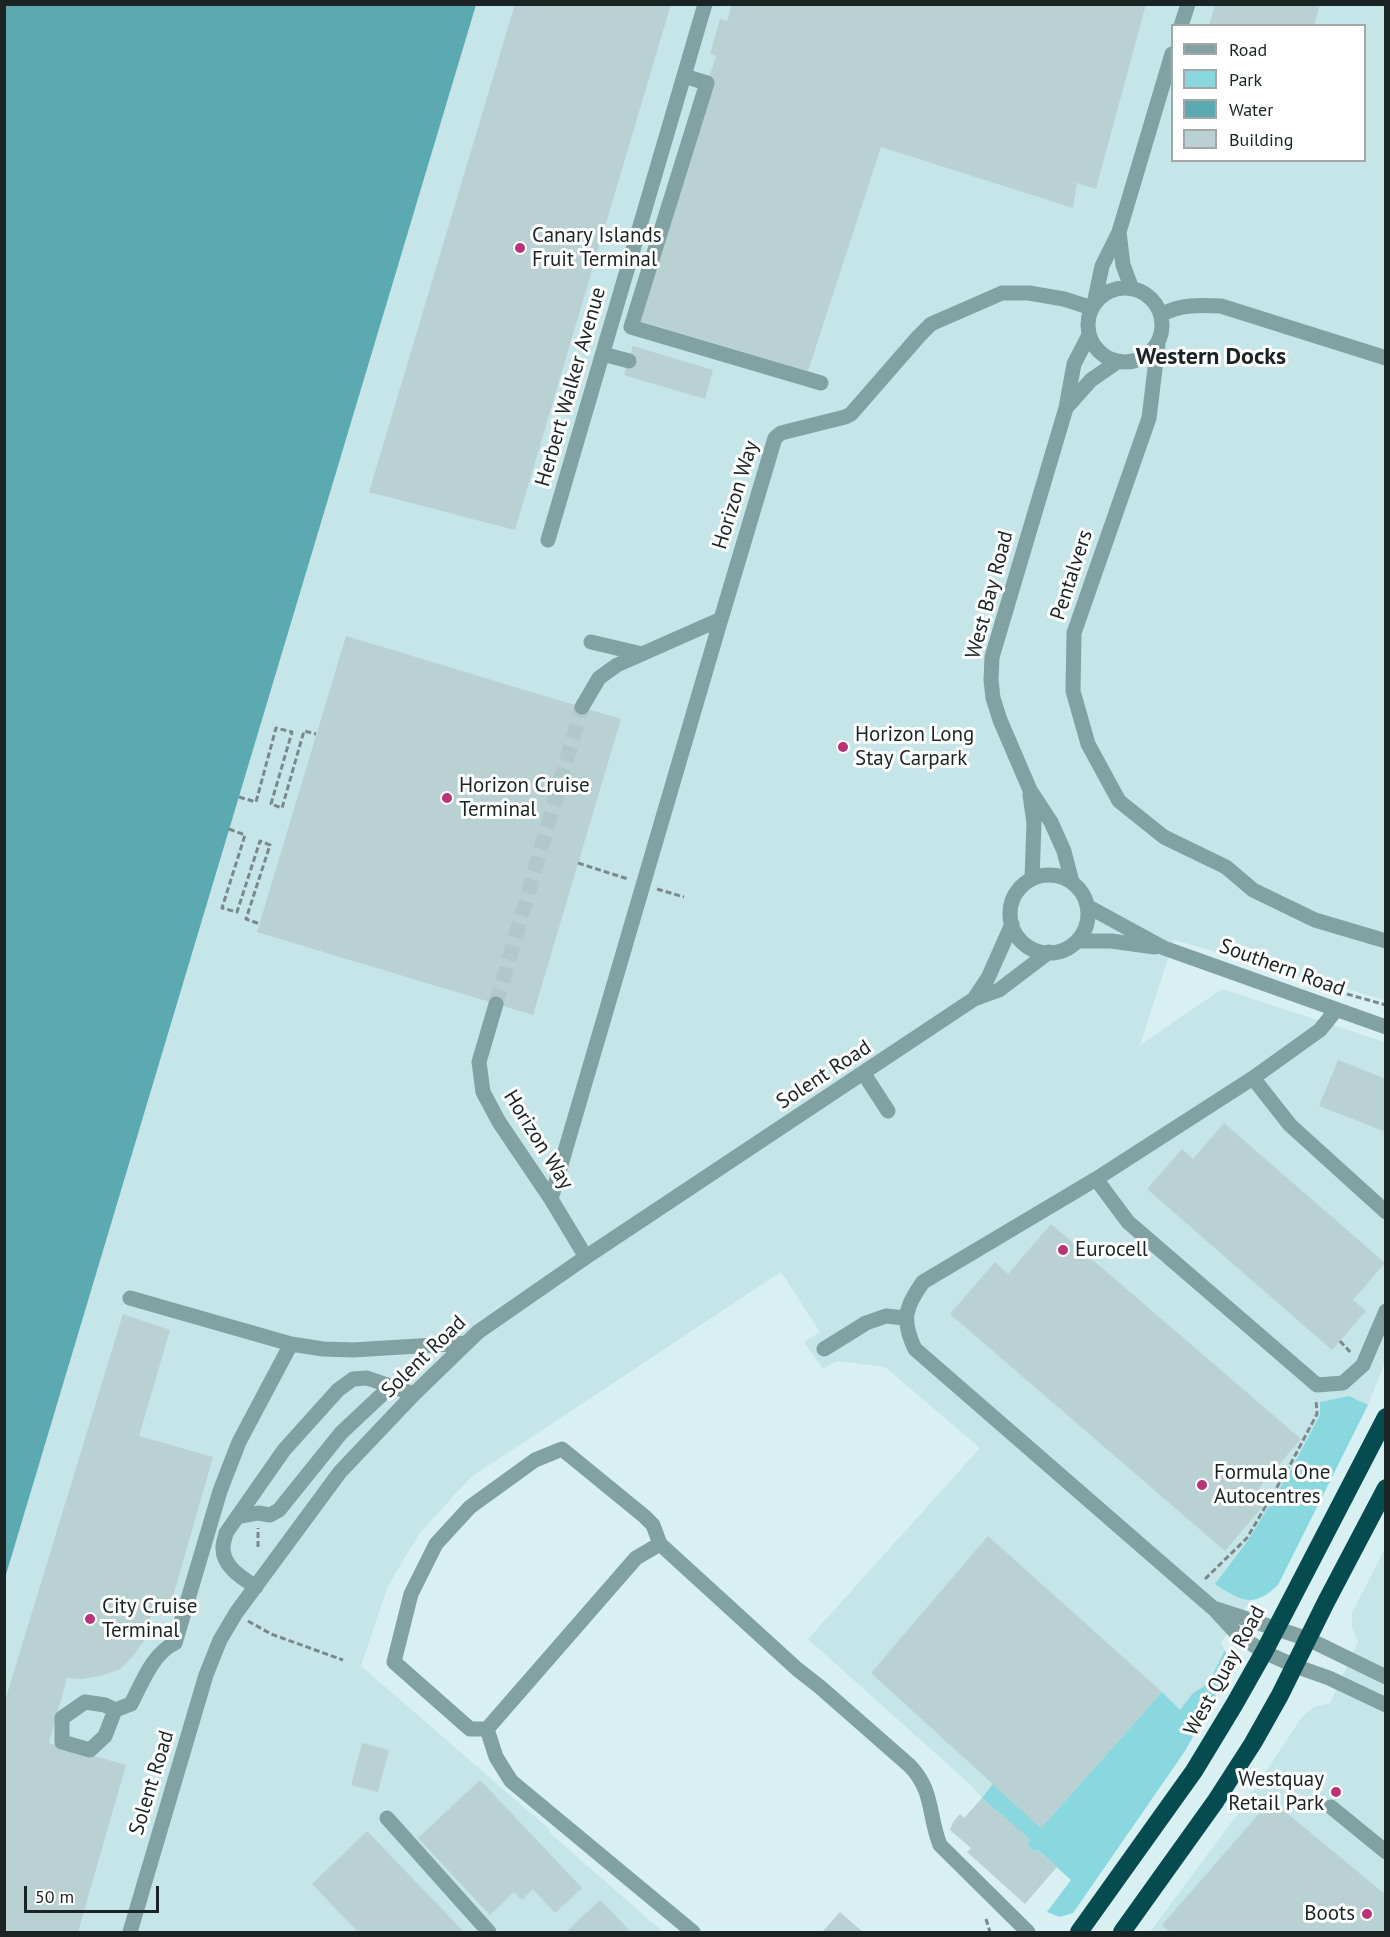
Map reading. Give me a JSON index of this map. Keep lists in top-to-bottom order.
{
  "streets": {
    "highway": ["West Quay Road"],
    "street": [
      "Herbert Walker Avenue",
      "Horizon Way",
      "Pentalvers",
      "West Bay Road",
      "Southern Road",
      "Solent Road"
    ]
  },
  "crossings": [
    ["Horizon Way", "Pentalvers"],
    ["Horizon Way", "West Bay Road"],
    ["Horizon Way", "Solent Road"],
    ["Pentalvers", "West Bay Road"],
    ["West Bay Road", "Southern Road"],
    ["West Bay Road", "Solent Road"],
    ["Southern Road", "Solent Road"]
  ],
  "districts": ["Western Docks"],
  "places": [
    "Canary Islands Fruit Terminal",
    "Horizon Long Stay Carpark",
    "Horizon Cruise Terminal",
    "Eurocell",
    "Formula One Autocentres",
    "City Cruise Terminal",
    "Westquay Retail Park",
    "Boots"
  ],
  "legend": [
    "Road",
    "Park",
    "Water",
    "Building"
  ],
  "scale_bar": "50 m"
}
